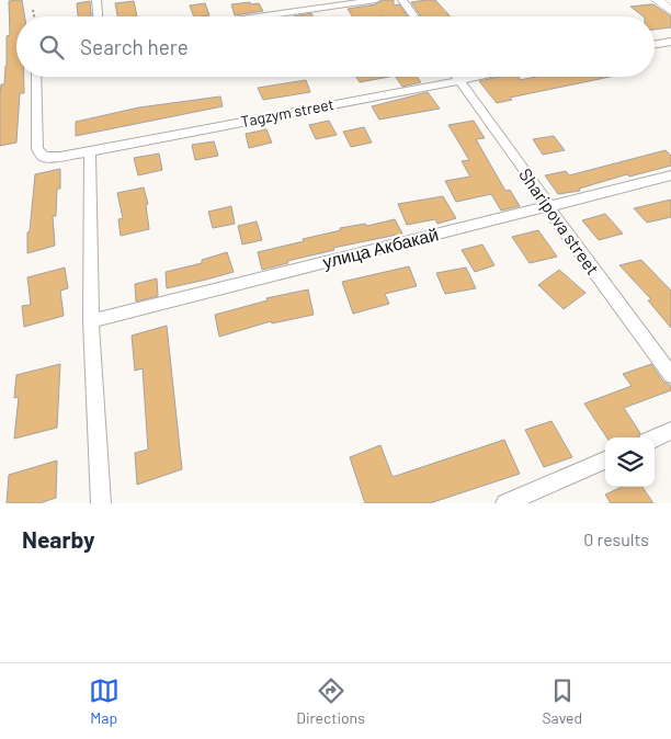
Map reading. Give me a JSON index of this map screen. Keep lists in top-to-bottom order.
{
  "streets": {
    "street": ["Tagzym street", "Sharipova street", "улица Акбакай"]
  },
  "crossings": [
    ["Tagzym street", "Sharipova street"],
    ["Sharipova street", "улица Акбакай"]
  ],
  "page": {
    "search": "Search here",
    "heading": ["Nearby", "0 results"],
    "nav": ["Map", "Directions", "Saved"]
  }
}
